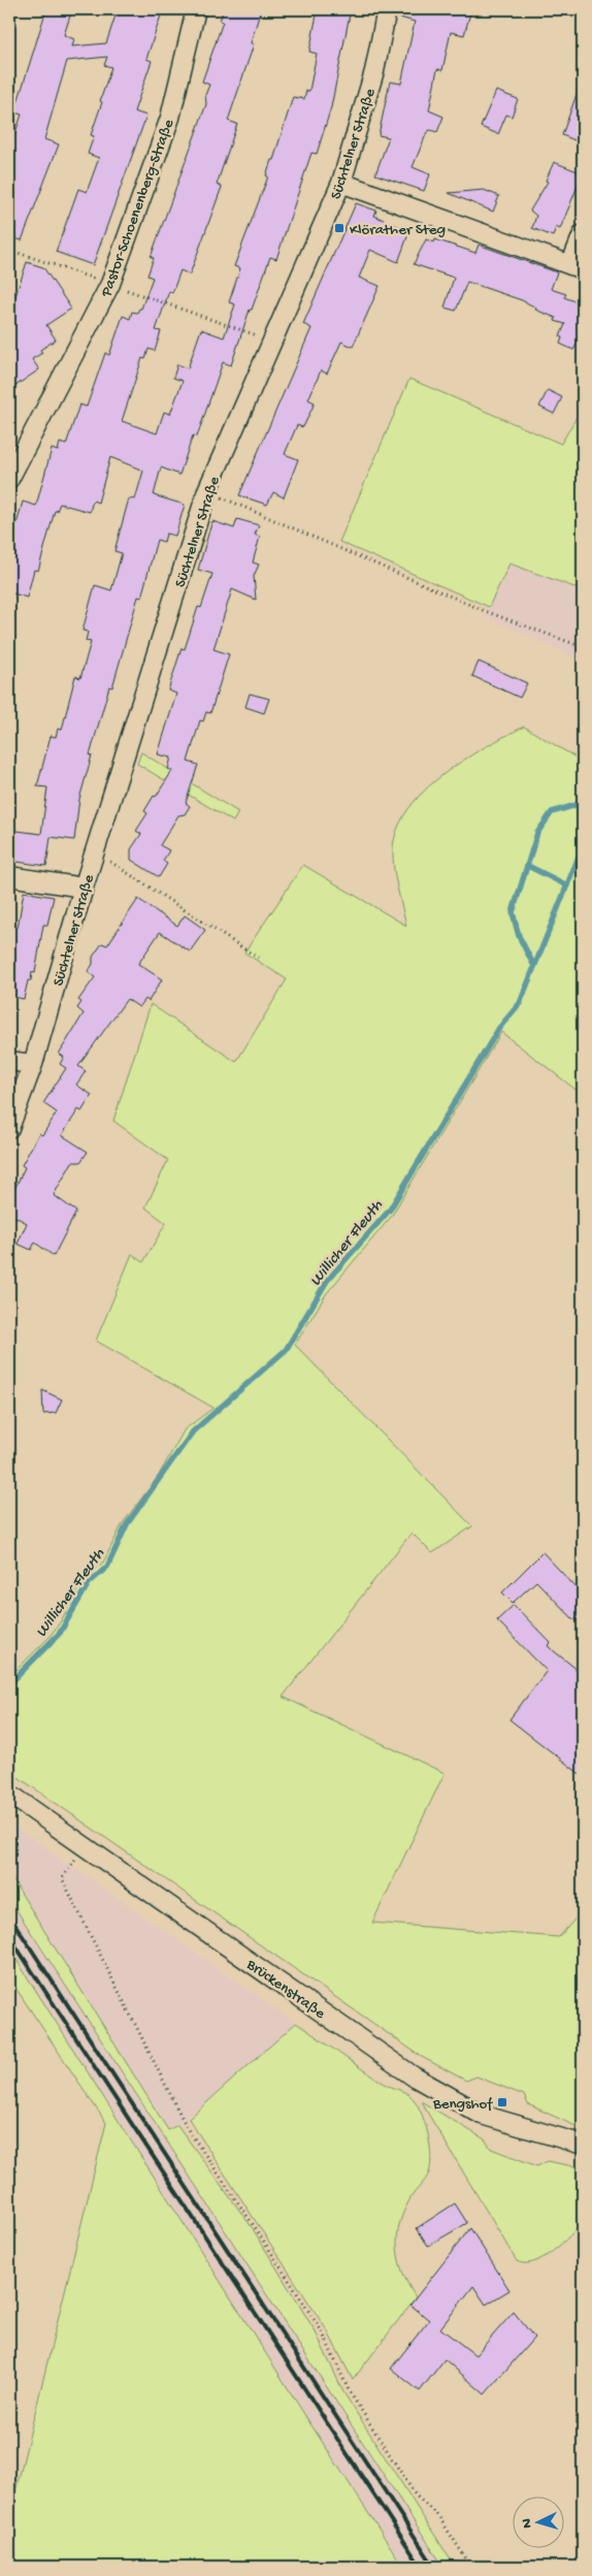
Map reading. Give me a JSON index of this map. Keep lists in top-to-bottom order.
{
  "streets": {
    "street": ["Süchtelner Straße", "Pastor-Schoenenberg-Straße", "Brückenstraße"]
  },
  "water": ["Willicher Fleuth"],
  "places": {
    "transit": ["Klörather Steg", "Bengshof"]
  },
  "north": "left"
}
